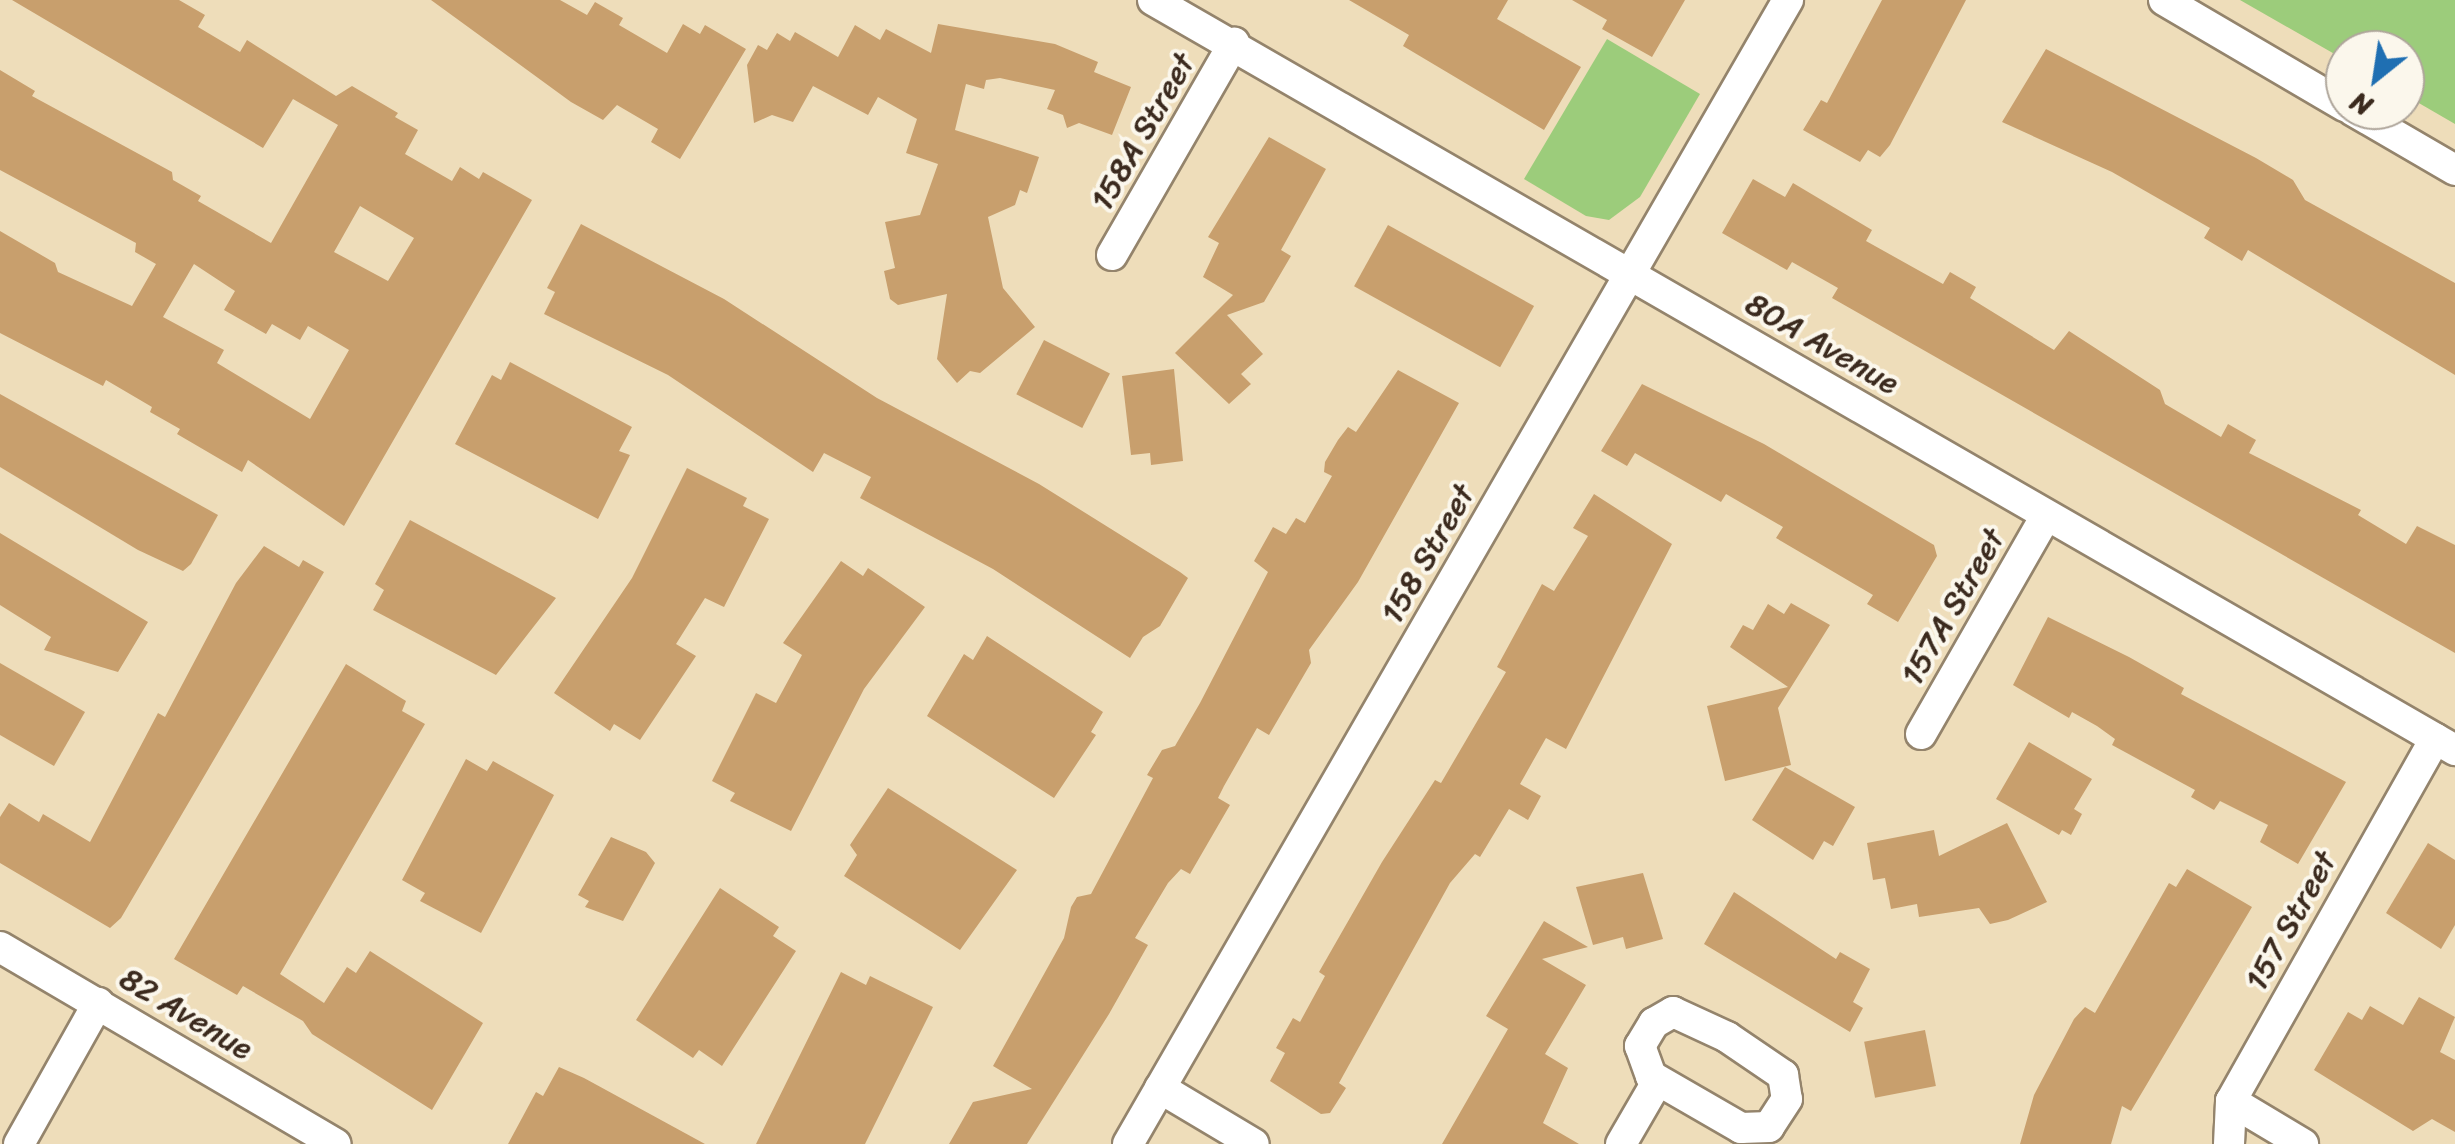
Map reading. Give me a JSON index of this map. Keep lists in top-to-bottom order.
{
  "streets": {
    "street": [
      "158A Street",
      "80A Avenue",
      "158 Street",
      "157A Street",
      "157 Street",
      "82 Avenue"
    ]
  },
  "crossings": [
    ["158A Street", "80A Avenue"],
    ["80A Avenue", "158 Street"],
    ["80A Avenue", "157A Street"],
    ["80A Avenue", "157 Street"]
  ],
  "north": "bottom left"
}
